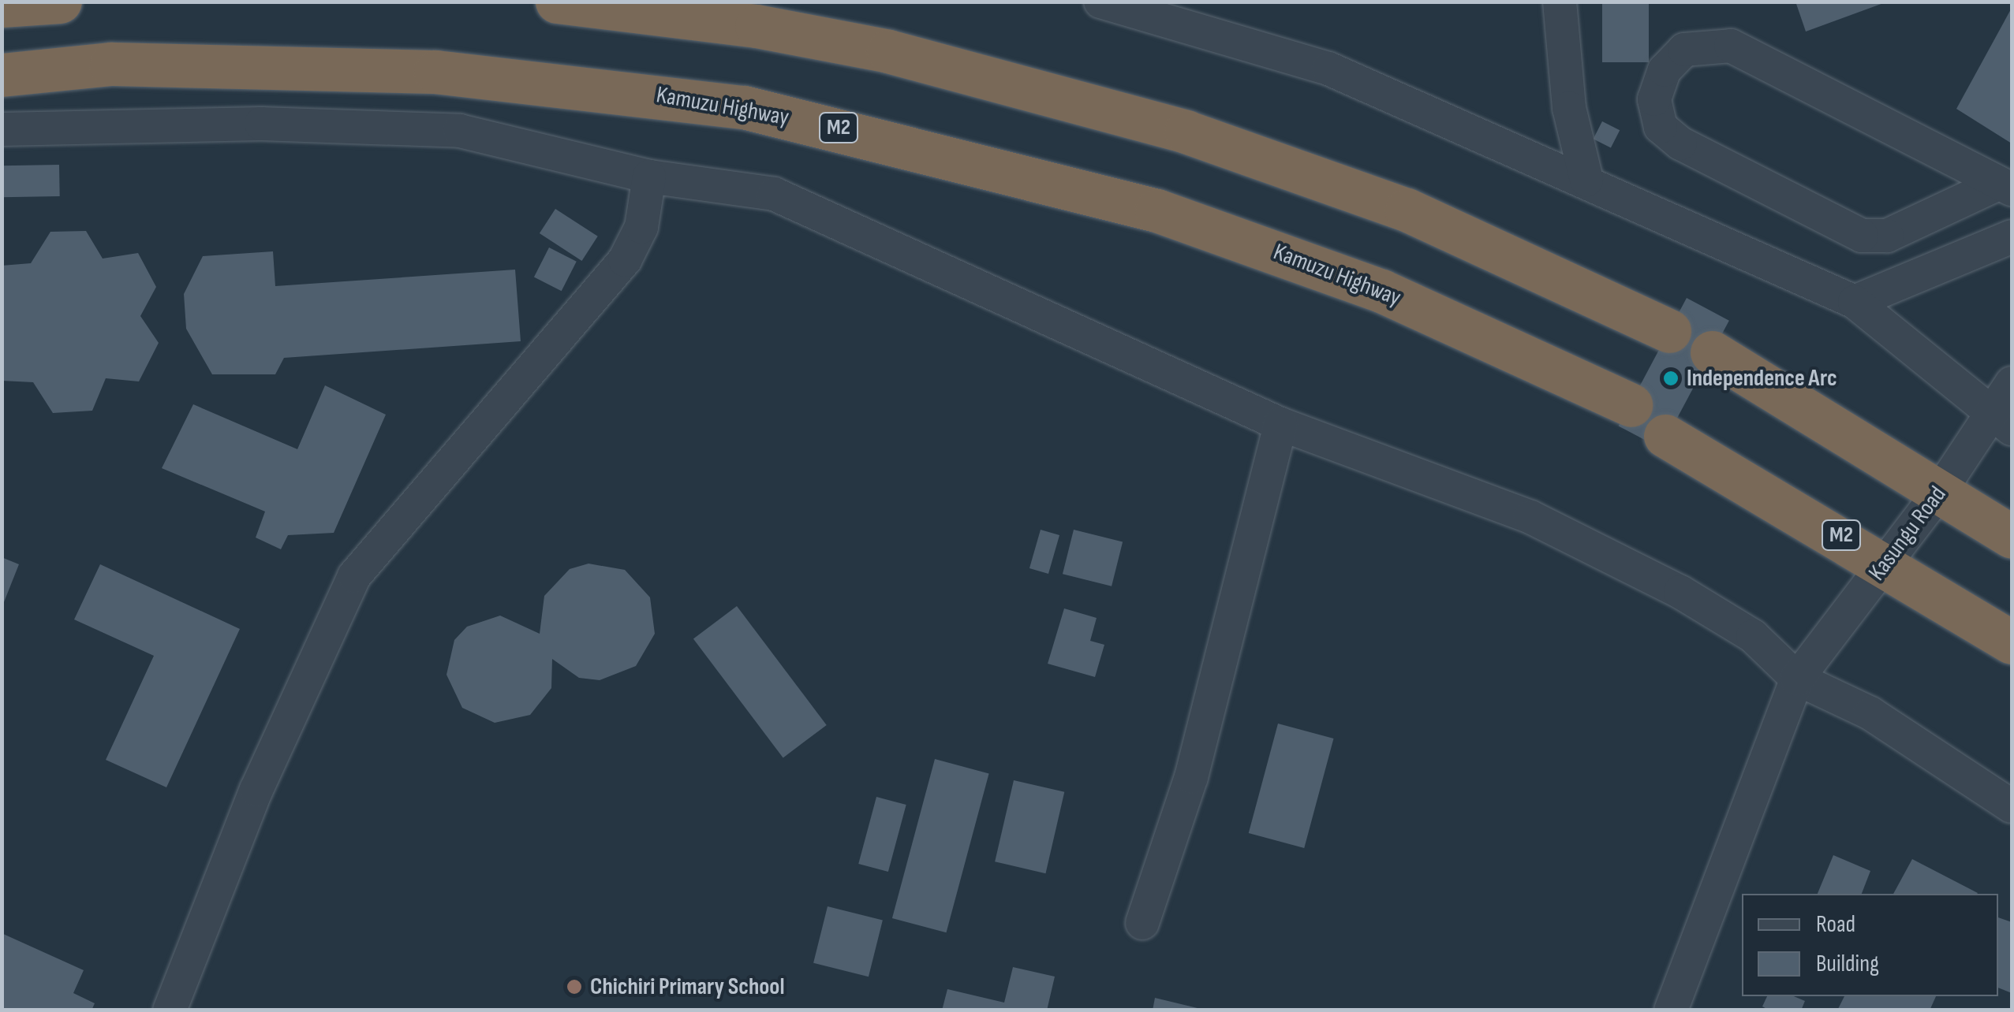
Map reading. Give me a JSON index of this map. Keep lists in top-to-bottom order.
{
  "streets": {
    "highway": ["Kamuzu Highway", "M2"],
    "street": ["Kasungu Road"]
  },
  "crossings": [
    ["M2", "Kasungu Road"]
  ],
  "places": ["Independence Arc", "Chichiri Primary School"],
  "legend": ["Road", "Building"]
}
